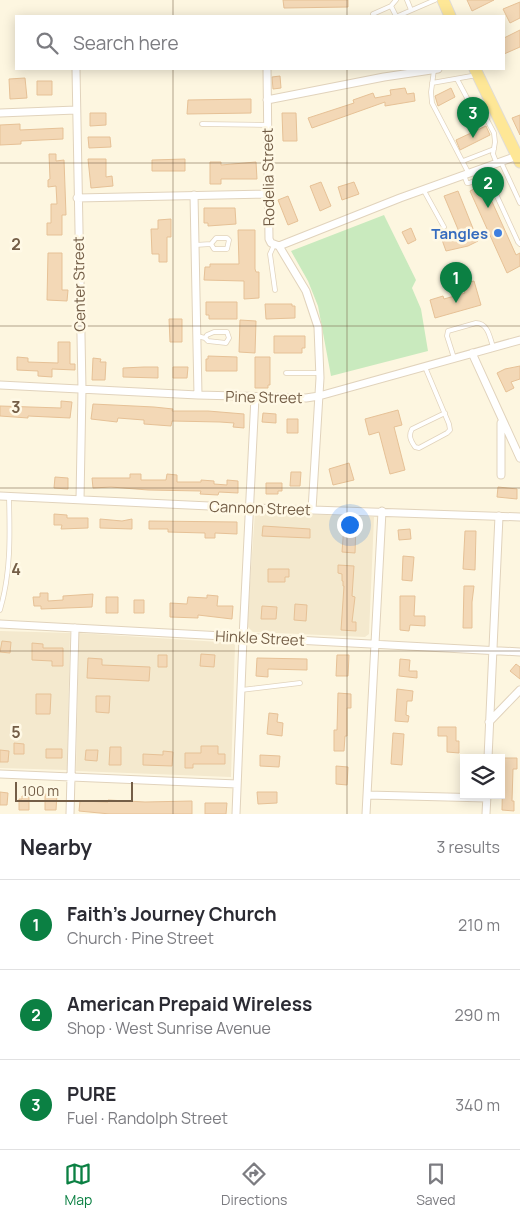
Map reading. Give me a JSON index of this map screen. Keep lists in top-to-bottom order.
{
  "streets": {
    "street": [
      "Rodelia Street",
      "Center Street",
      "Pine Street",
      "Cannon Street",
      "Hinkle Street"
    ]
  },
  "crossings": [
    ["Rodelia Street", "Pine Street"],
    ["Rodelia Street", "Cannon Street"],
    ["Center Street", "Pine Street"],
    ["Center Street", "Cannon Street"]
  ],
  "places": ["Tangles"],
  "scale_bar": "100 m",
  "page": {
    "search": "Search here",
    "pins": ["3", "2", "1"],
    "scale": "100 m",
    "heading": ["Nearby", "3 results"],
    "list": [
      {
        "mark": "1",
        "name": "Faith's Journey Church",
        "note": "Church · Pine Street",
        "value": "210 m"
      },
      {
        "mark": "2",
        "name": "American Prepaid Wireless",
        "note": "Shop · West Sunrise Avenue",
        "value": "290 m"
      },
      {
        "mark": "3",
        "name": "PURE",
        "note": "Fuel · Randolph Street",
        "value": "340 m"
      }
    ],
    "nav": ["Map", "Directions", "Saved"]
  },
  "grid": {
    "rows": [
      "2",
      "3",
      "4",
      "5"
    ]
  }
}
